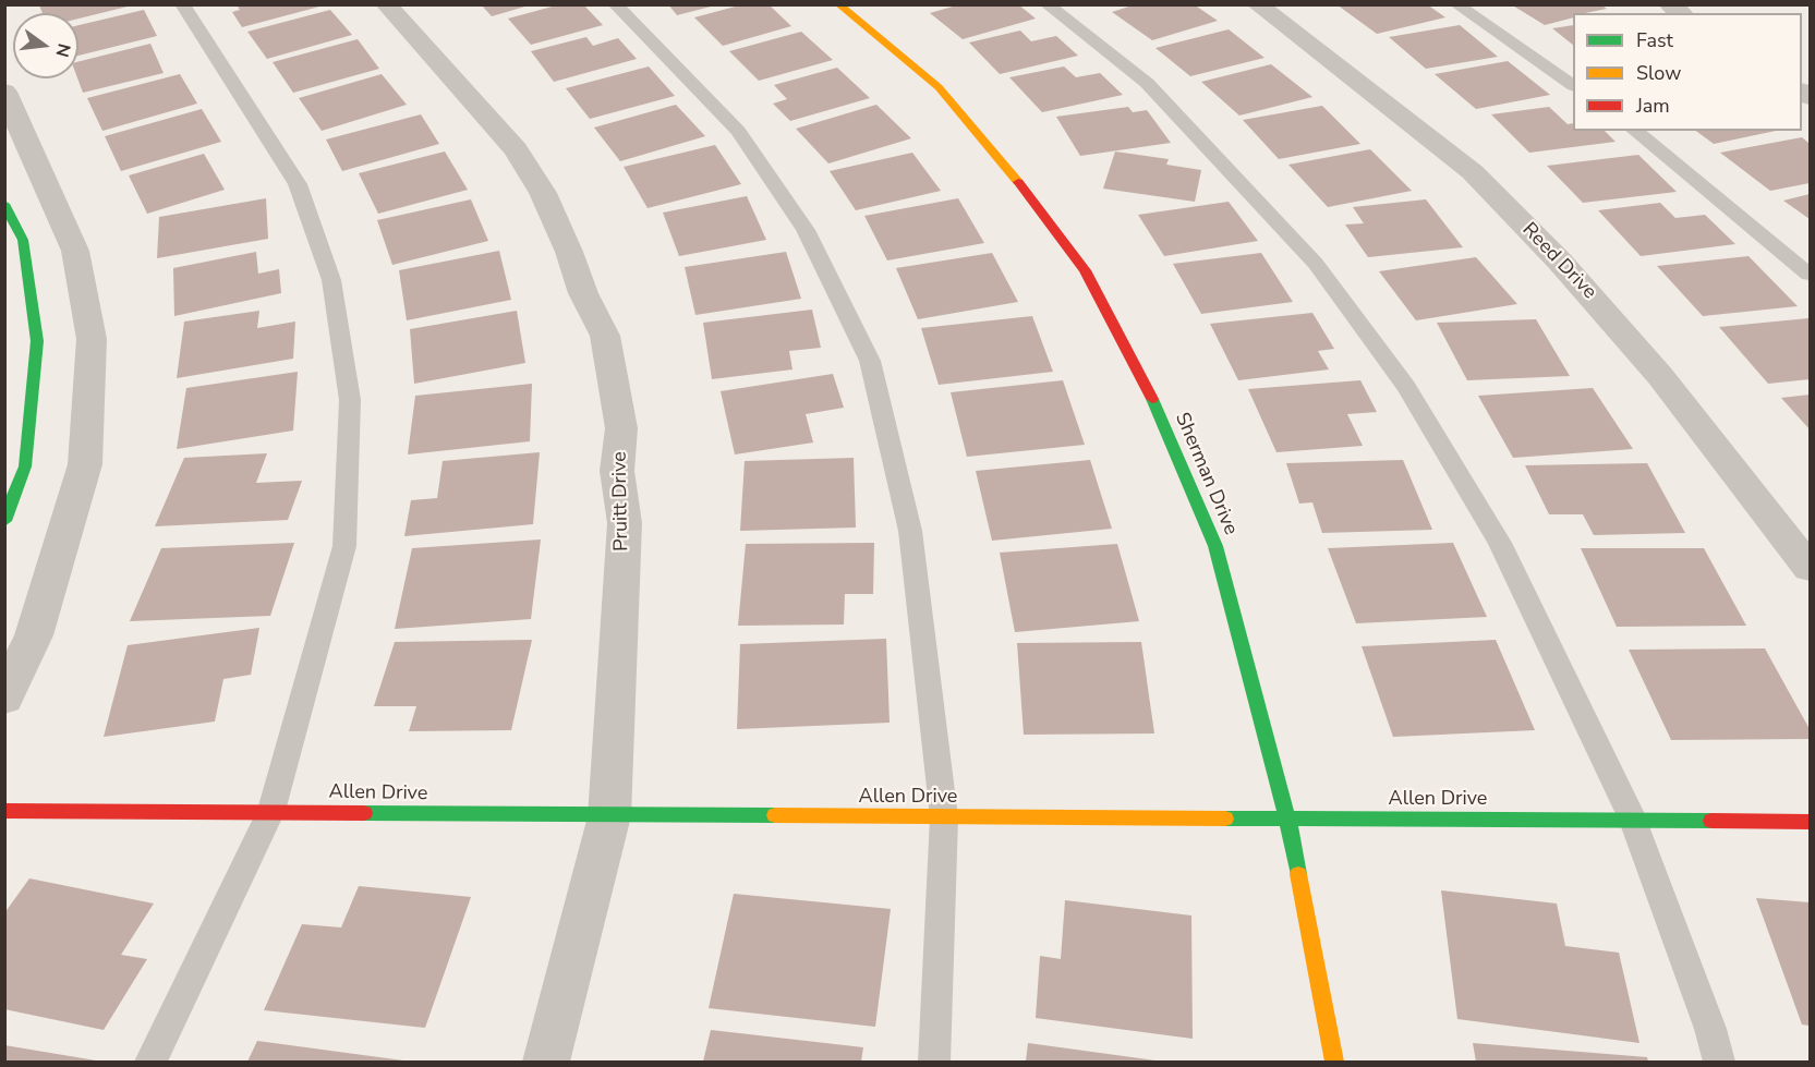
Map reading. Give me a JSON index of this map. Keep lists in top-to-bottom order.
{
  "streets": {
    "street": [
      "Reed Drive",
      "Sherman Drive",
      "Pruitt Drive",
      "Allen Drive"
    ]
  },
  "crossings": [
    ["Sherman Drive", "Allen Drive"],
    ["Pruitt Drive", "Allen Drive"]
  ],
  "legend": ["Fast", "Slow", "Jam"],
  "north": "right"
}
